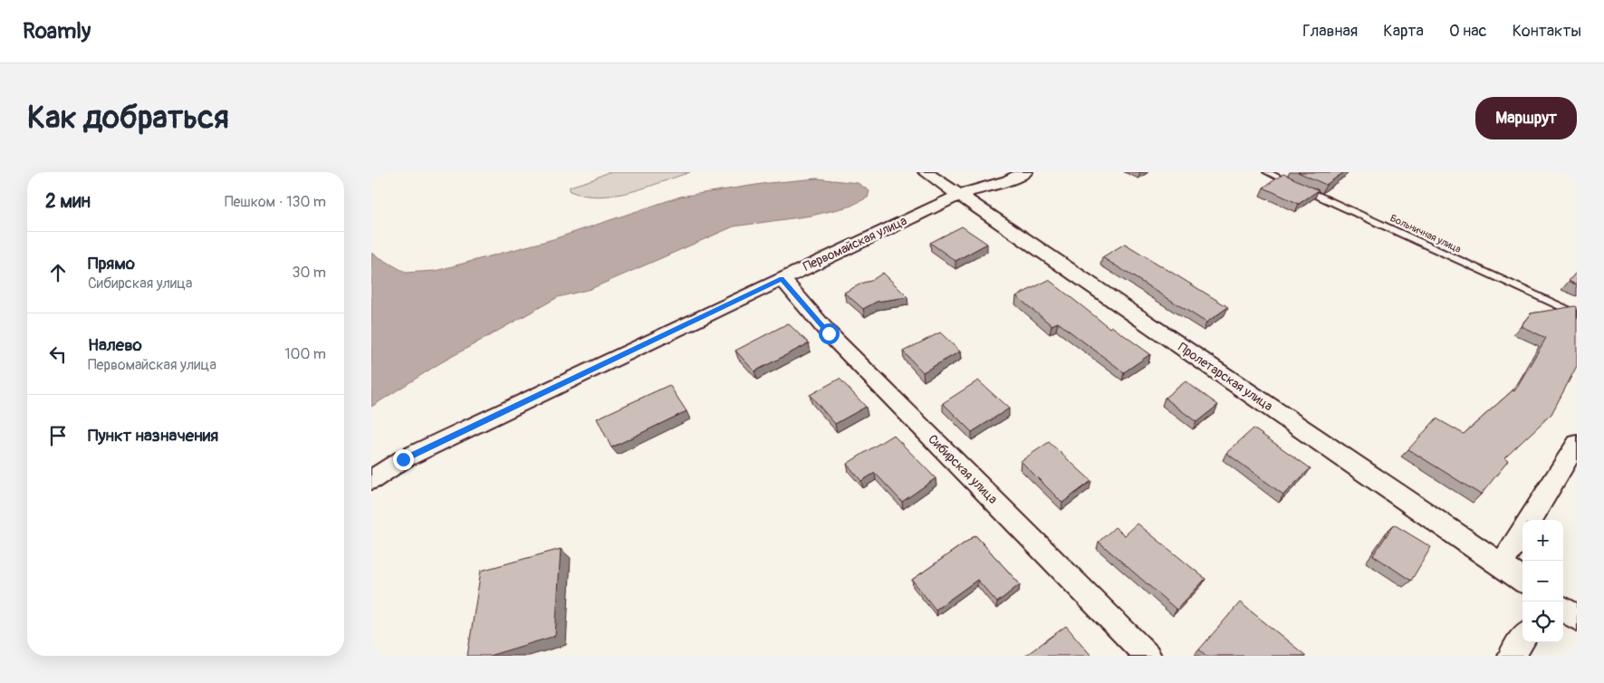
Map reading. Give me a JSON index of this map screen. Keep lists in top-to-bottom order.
{
  "streets": {
    "street": ["Первомайская улица", "Пролетарская улица", "Сибирская улица"],
    "lane": ["Больничная улица"]
  },
  "crossings": [
    ["Первомайская улица", "Пролетарская улица"],
    ["Первомайская улица", "Сибирская улица"]
  ],
  "page": {
    "header": "Roamly",
    "nav": [
      "Главная",
      "Карта",
      "О нас",
      "Контакты"
    ],
    "buttons": "Маршрут",
    "title": "Как добраться",
    "heading": ["2 мин", "Пешком · 130 m"],
    "list": [
      ["Прямо", "Сибирская улица", "30 m"],
      ["Налево", "Первомайская улица", "100 m"],
      "Пункт назначения"
    ],
    "map_buttons": ["+", "−"]
  }
}
